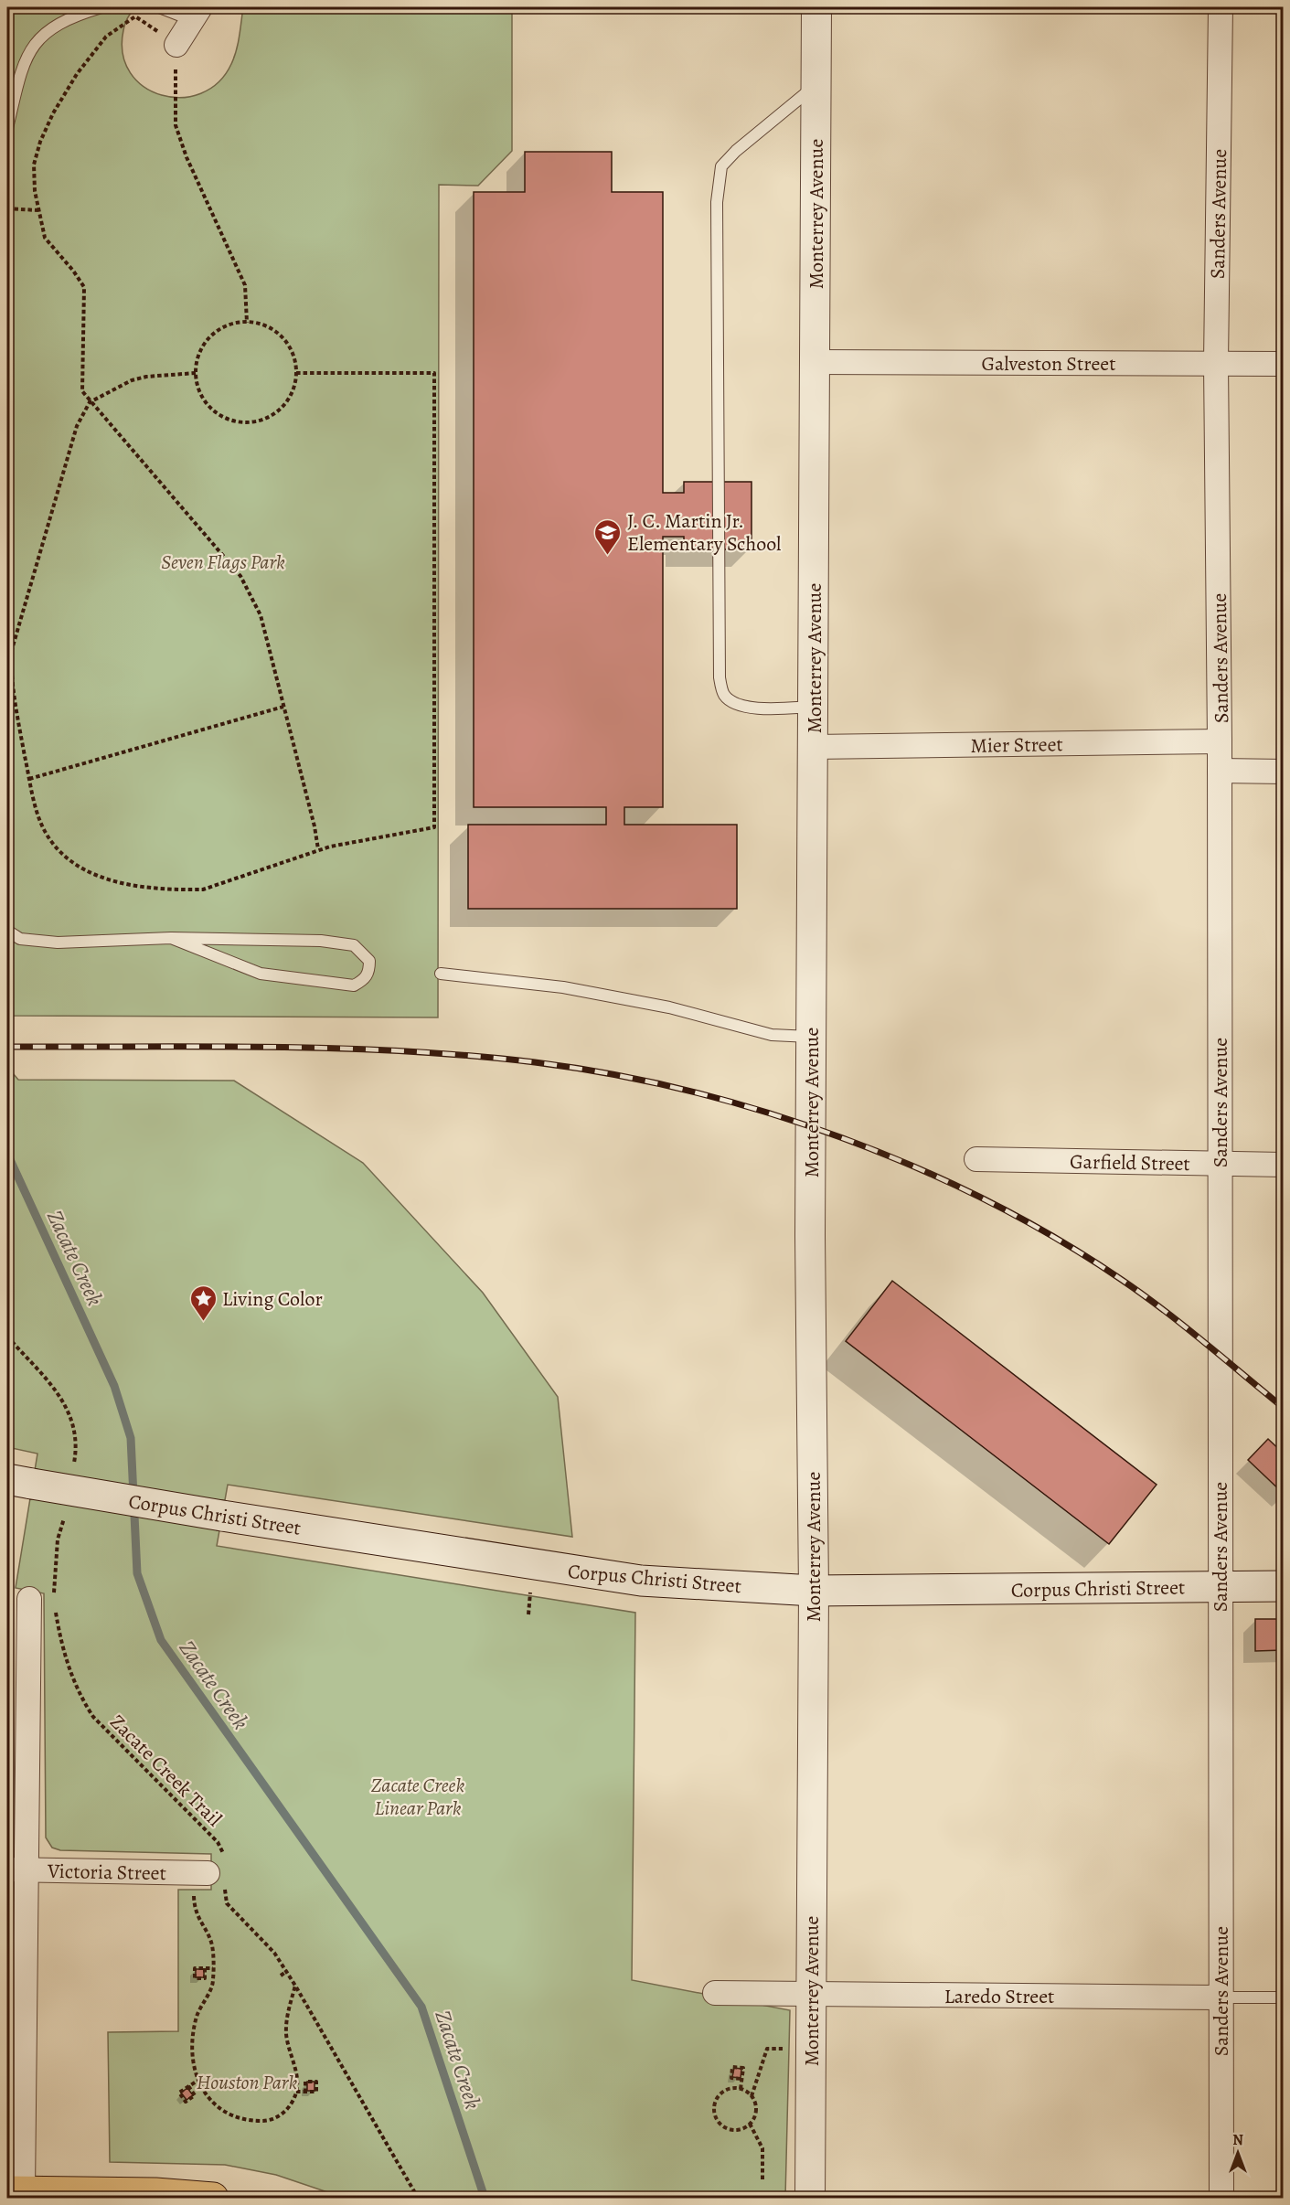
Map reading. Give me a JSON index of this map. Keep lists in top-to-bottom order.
{
  "streets": {
    "main road": ["Corpus Christi Street"],
    "street": [
      "Monterrey Avenue",
      "Sanders Avenue",
      "Galveston Street",
      "Mier Street",
      "Garfield Street",
      "Victoria Street",
      "Laredo Street"
    ],
    "path": ["Zacate Creek Trail"]
  },
  "crossings": [
    ["Monterrey Avenue", "Galveston Street"],
    ["Monterrey Avenue", "Mier Street"],
    ["Monterrey Avenue", "Corpus Christi Street"],
    ["Monterrey Avenue", "Laredo Street"],
    ["Sanders Avenue", "Galveston Street"],
    ["Sanders Avenue", "Mier Street"],
    ["Sanders Avenue", "Garfield Street"],
    ["Sanders Avenue", "Corpus Christi Street"],
    ["Sanders Avenue", "Laredo Street"]
  ],
  "water": ["Zacate Creek"],
  "parks": ["Seven Flags Park", "Zacate Creek Linear Park", "Houston Park"],
  "places": {
    "school or university": ["J. C. Martin Jr. Elementary School"],
    "place": ["Living Color"]
  },
  "north": "top"
}
